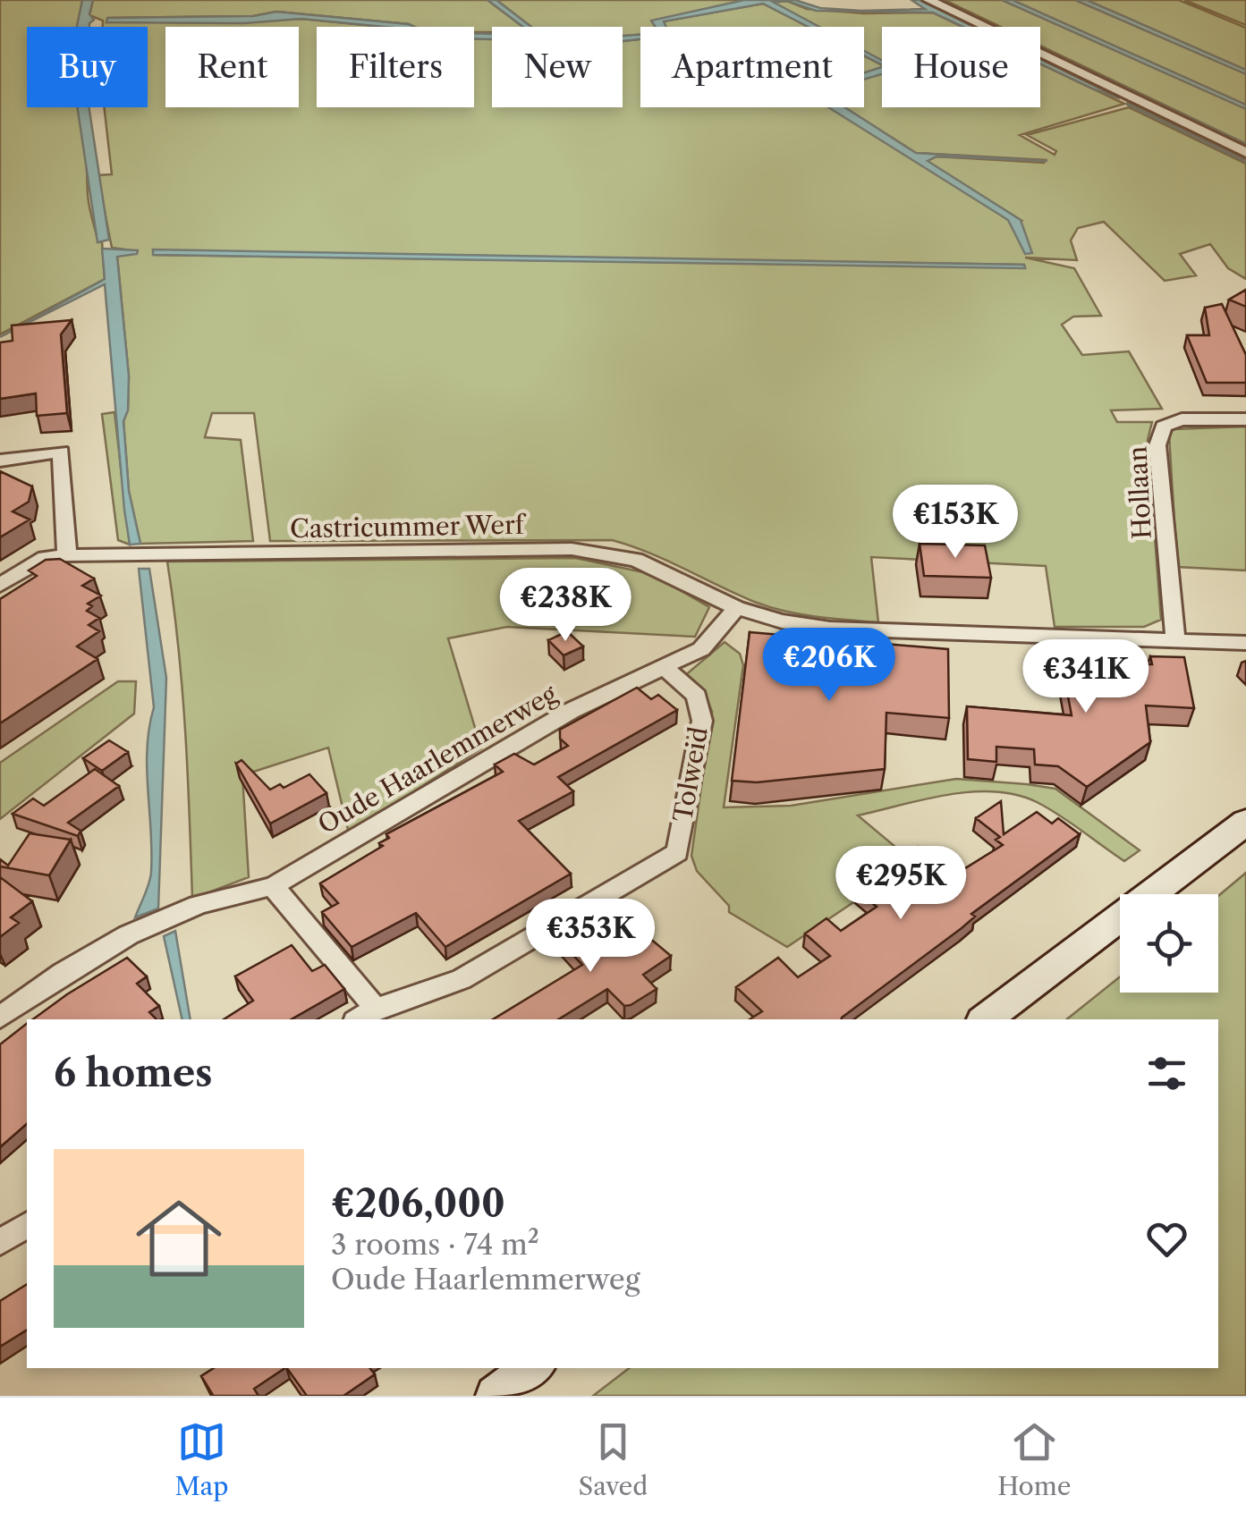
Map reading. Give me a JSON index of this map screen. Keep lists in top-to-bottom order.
{
  "streets": {
    "street": [
      "Hollaan",
      "Castricummer Werf",
      "Oude Haarlemmerweg",
      "Tolweid"
    ]
  },
  "crossings": [
    ["Castricummer Werf", "Oude Haarlemmerweg"],
    ["Oude Haarlemmerweg", "Tolweid"]
  ],
  "page": {
    "chip": [
      "Buy",
      "Rent",
      "Filters",
      "New",
      "Apartment",
      "House"
    ],
    "price": [
      "€153K",
      "€238K",
      "€206K",
      "€341K",
      "€295K",
      "€353K"
    ],
    "heading": "6 homes",
    "list": [
      {
        "name": "€206,000",
        "note": "3 rooms · 74 m² · Oude Haarlemmerweg"
      }
    ],
    "tabs": ["Map", "Saved", "Home"]
  }
}
